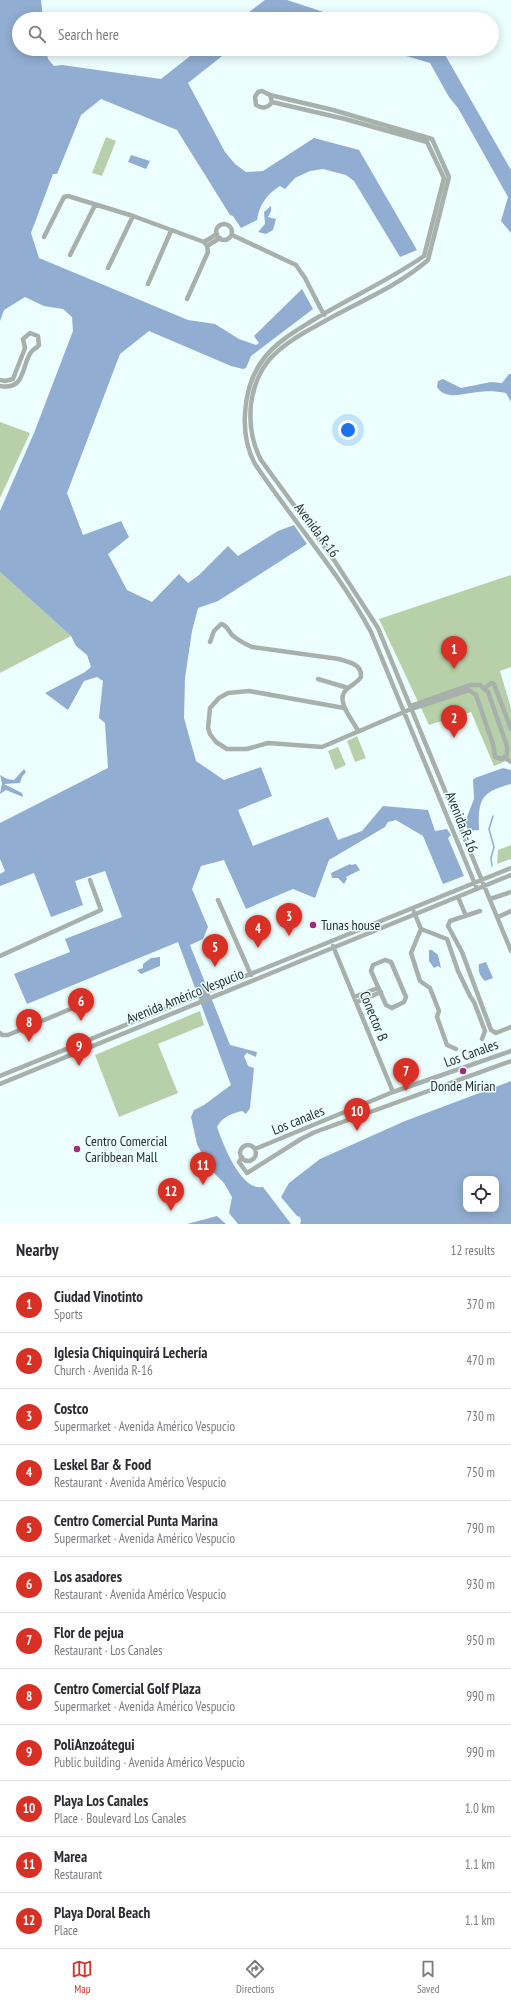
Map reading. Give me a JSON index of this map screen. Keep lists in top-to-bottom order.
{
  "streets": {
    "street": [
      "Avenida R-16",
      "Avenida Américo Vespucio",
      "Conector B",
      "Los Canales",
      "Los canales"
    ]
  },
  "crossings": [
    ["Avenida R-16", "Avenida Américo Vespucio"],
    ["Avenida Américo Vespucio", "Conector B"],
    ["Conector B", "Los Canales"],
    ["Conector B", "Los canales"],
    ["Los Canales", "Los canales"]
  ],
  "places": ["Tunas house", "Donde Mirian", "Centro Comercial Caribbean Mall"],
  "page": {
    "search": "Search here",
    "pins": [
      "1",
      "2",
      "3",
      "4",
      "5",
      "6",
      "8",
      "9",
      "7",
      "10",
      "11",
      "12"
    ],
    "heading": ["Nearby", "12 results"],
    "list": [
      {
        "mark": "1",
        "name": "Ciudad Vinotinto",
        "note": "Sports",
        "value": "370 m"
      },
      {
        "mark": "2",
        "name": "Iglesia Chiquinquirá Lechería",
        "note": "Church · Avenida R-16",
        "value": "470 m"
      },
      {
        "mark": "3",
        "name": "Costco",
        "note": "Supermarket · Avenida Américo Vespucio",
        "value": "730 m"
      },
      {
        "mark": "4",
        "name": "Leskel Bar & Food",
        "note": "Restaurant · Avenida Américo Vespucio",
        "value": "750 m"
      },
      {
        "mark": "5",
        "name": "Centro Comercial Punta Marina",
        "note": "Supermarket · Avenida Américo Vespucio",
        "value": "790 m"
      },
      {
        "mark": "6",
        "name": "Los asadores",
        "note": "Restaurant · Avenida Américo Vespucio",
        "value": "930 m"
      },
      {
        "mark": "7",
        "name": "Flor de pejua",
        "note": "Restaurant · Los Canales",
        "value": "950 m"
      },
      {
        "mark": "8",
        "name": "Centro Comercial Golf Plaza",
        "note": "Supermarket · Avenida Américo Vespucio",
        "value": "990 m"
      },
      {
        "mark": "9",
        "name": "PoliAnzoátegui",
        "note": "Public building · Avenida Américo Vespucio",
        "value": "990 m"
      },
      {
        "mark": "10",
        "name": "Playa Los Canales",
        "note": "Place · Boulevard Los Canales",
        "value": "1.0 km"
      },
      {
        "mark": "11",
        "name": "Marea",
        "note": "Restaurant",
        "value": "1.1 km"
      },
      {
        "mark": "12",
        "name": "Playa Doral Beach",
        "note": "Place",
        "value": "1.1 km"
      }
    ],
    "nav": ["Map", "Directions", "Saved"]
  }
}
